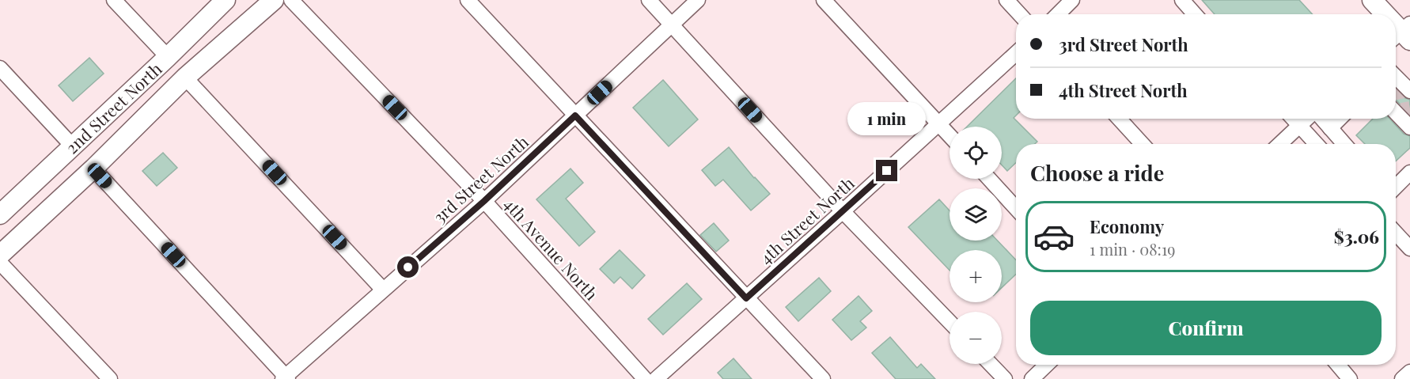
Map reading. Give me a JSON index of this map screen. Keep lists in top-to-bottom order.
{
  "streets": {
    "main road": ["2nd Street North"],
    "street": ["3rd Street North", "4th Street North", "4th Avenue North"]
  },
  "crossings": [
    ["3rd Street North", "4th Avenue North"]
  ],
  "page": {
    "banner": ["3rd Street North", "4th Street North"],
    "bubble": "1 min",
    "map_buttons": ["+", "−"],
    "heading": "Choose a ride",
    "list": [
      {
        "name": "Economy",
        "note": "1 min · 08:19",
        "value": "$3.06"
      }
    ],
    "buttons": "Confirm"
  }
}
